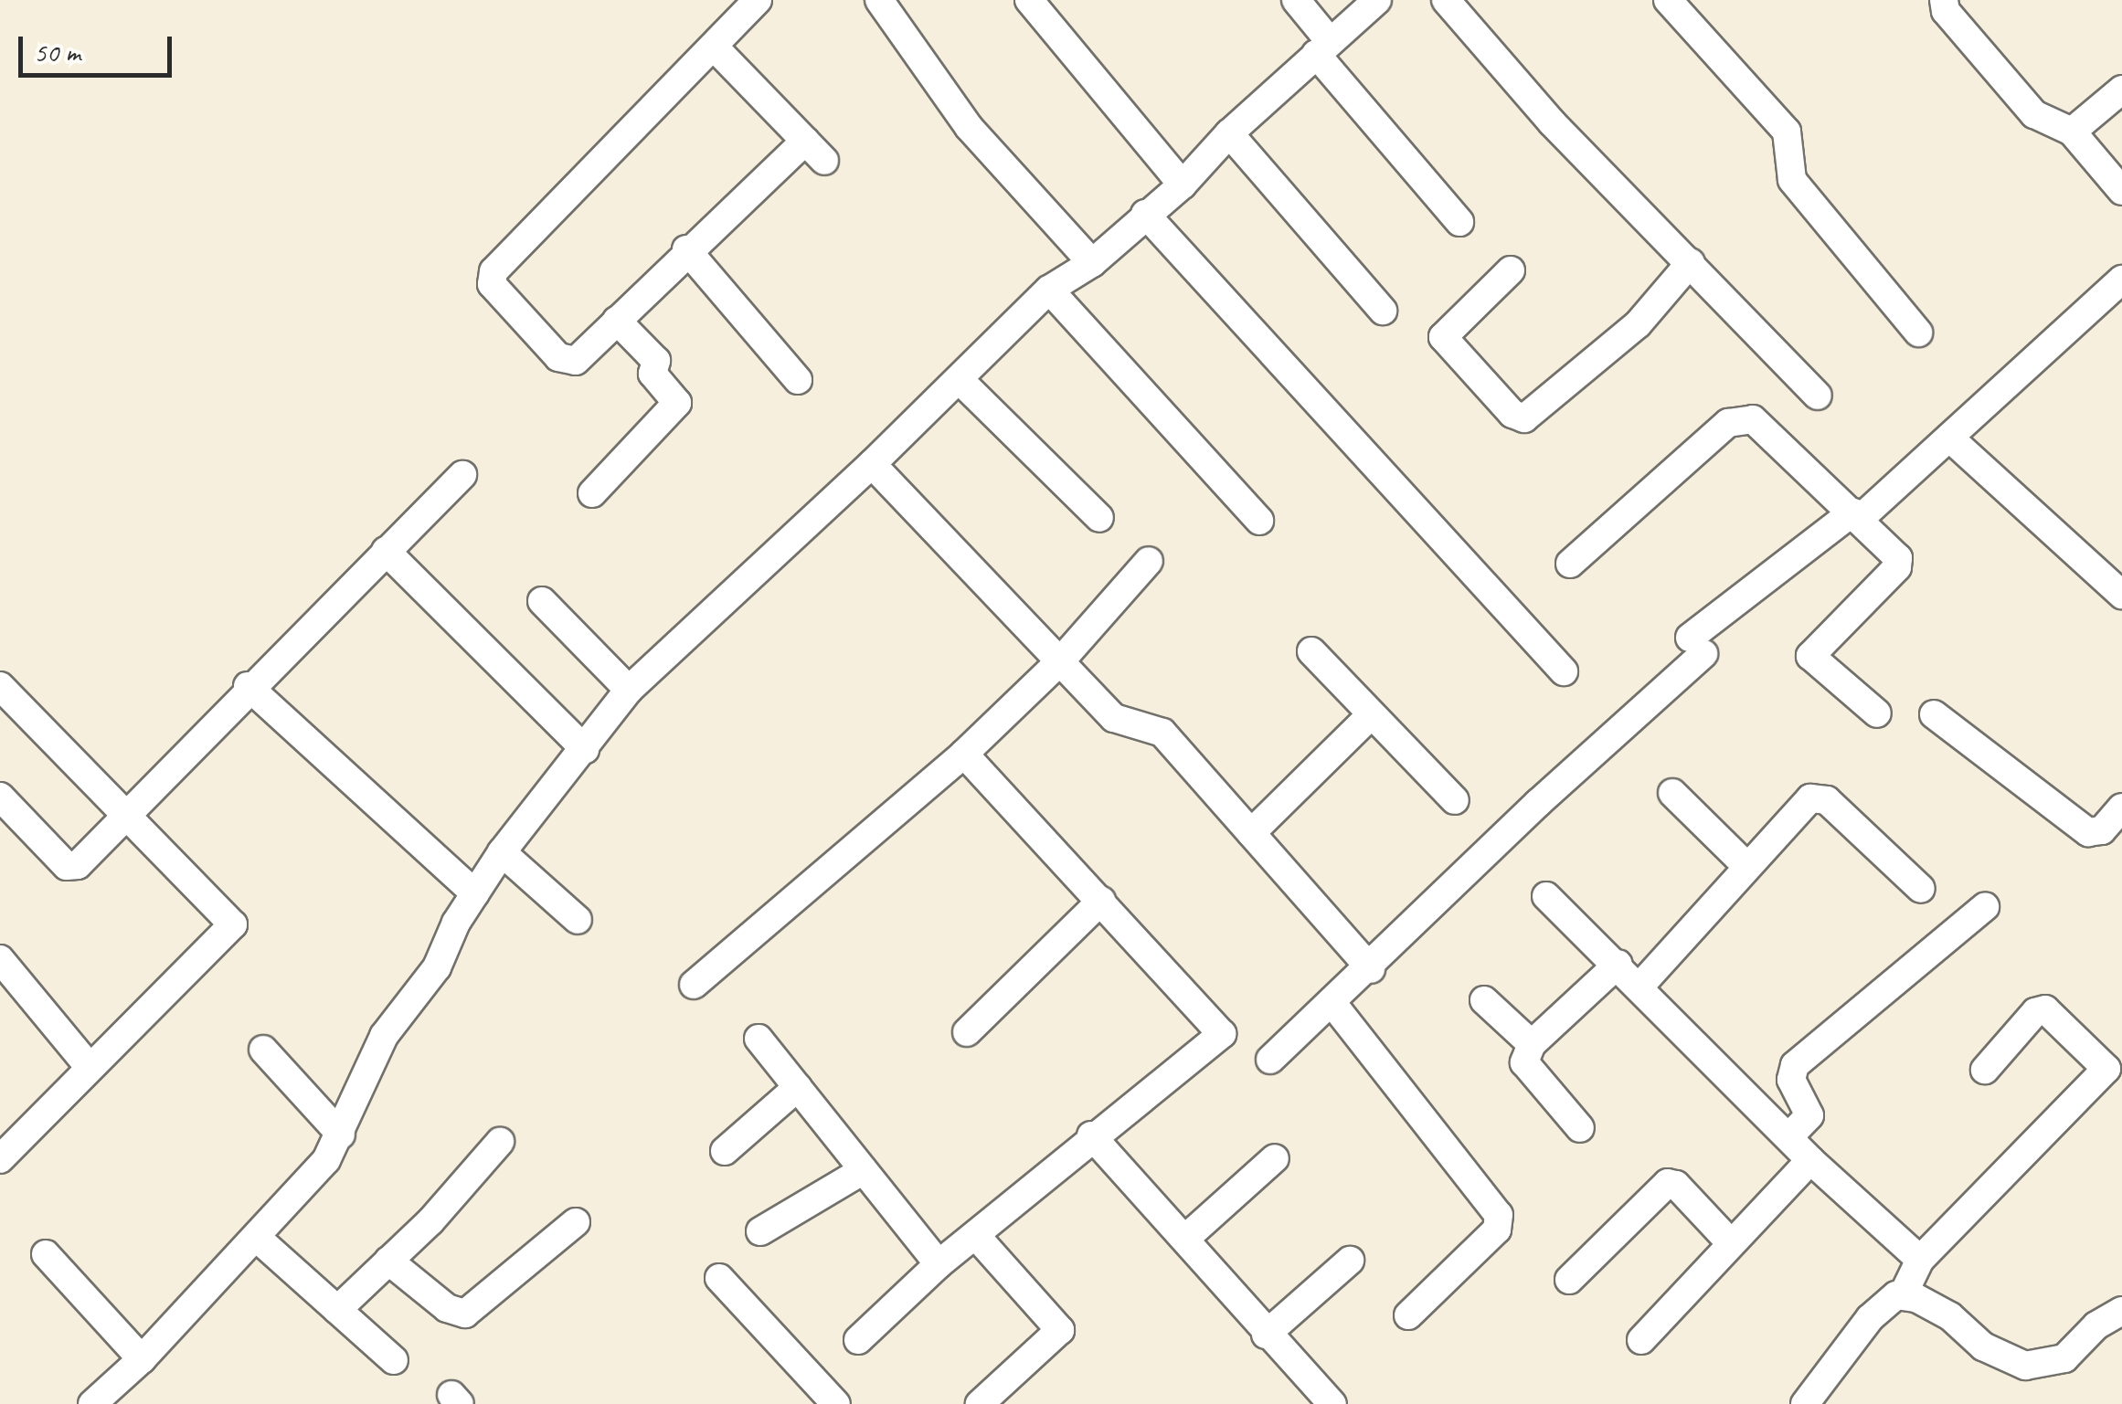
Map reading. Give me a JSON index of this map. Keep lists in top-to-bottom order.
{
  "scale_bar": "50 m"
}
